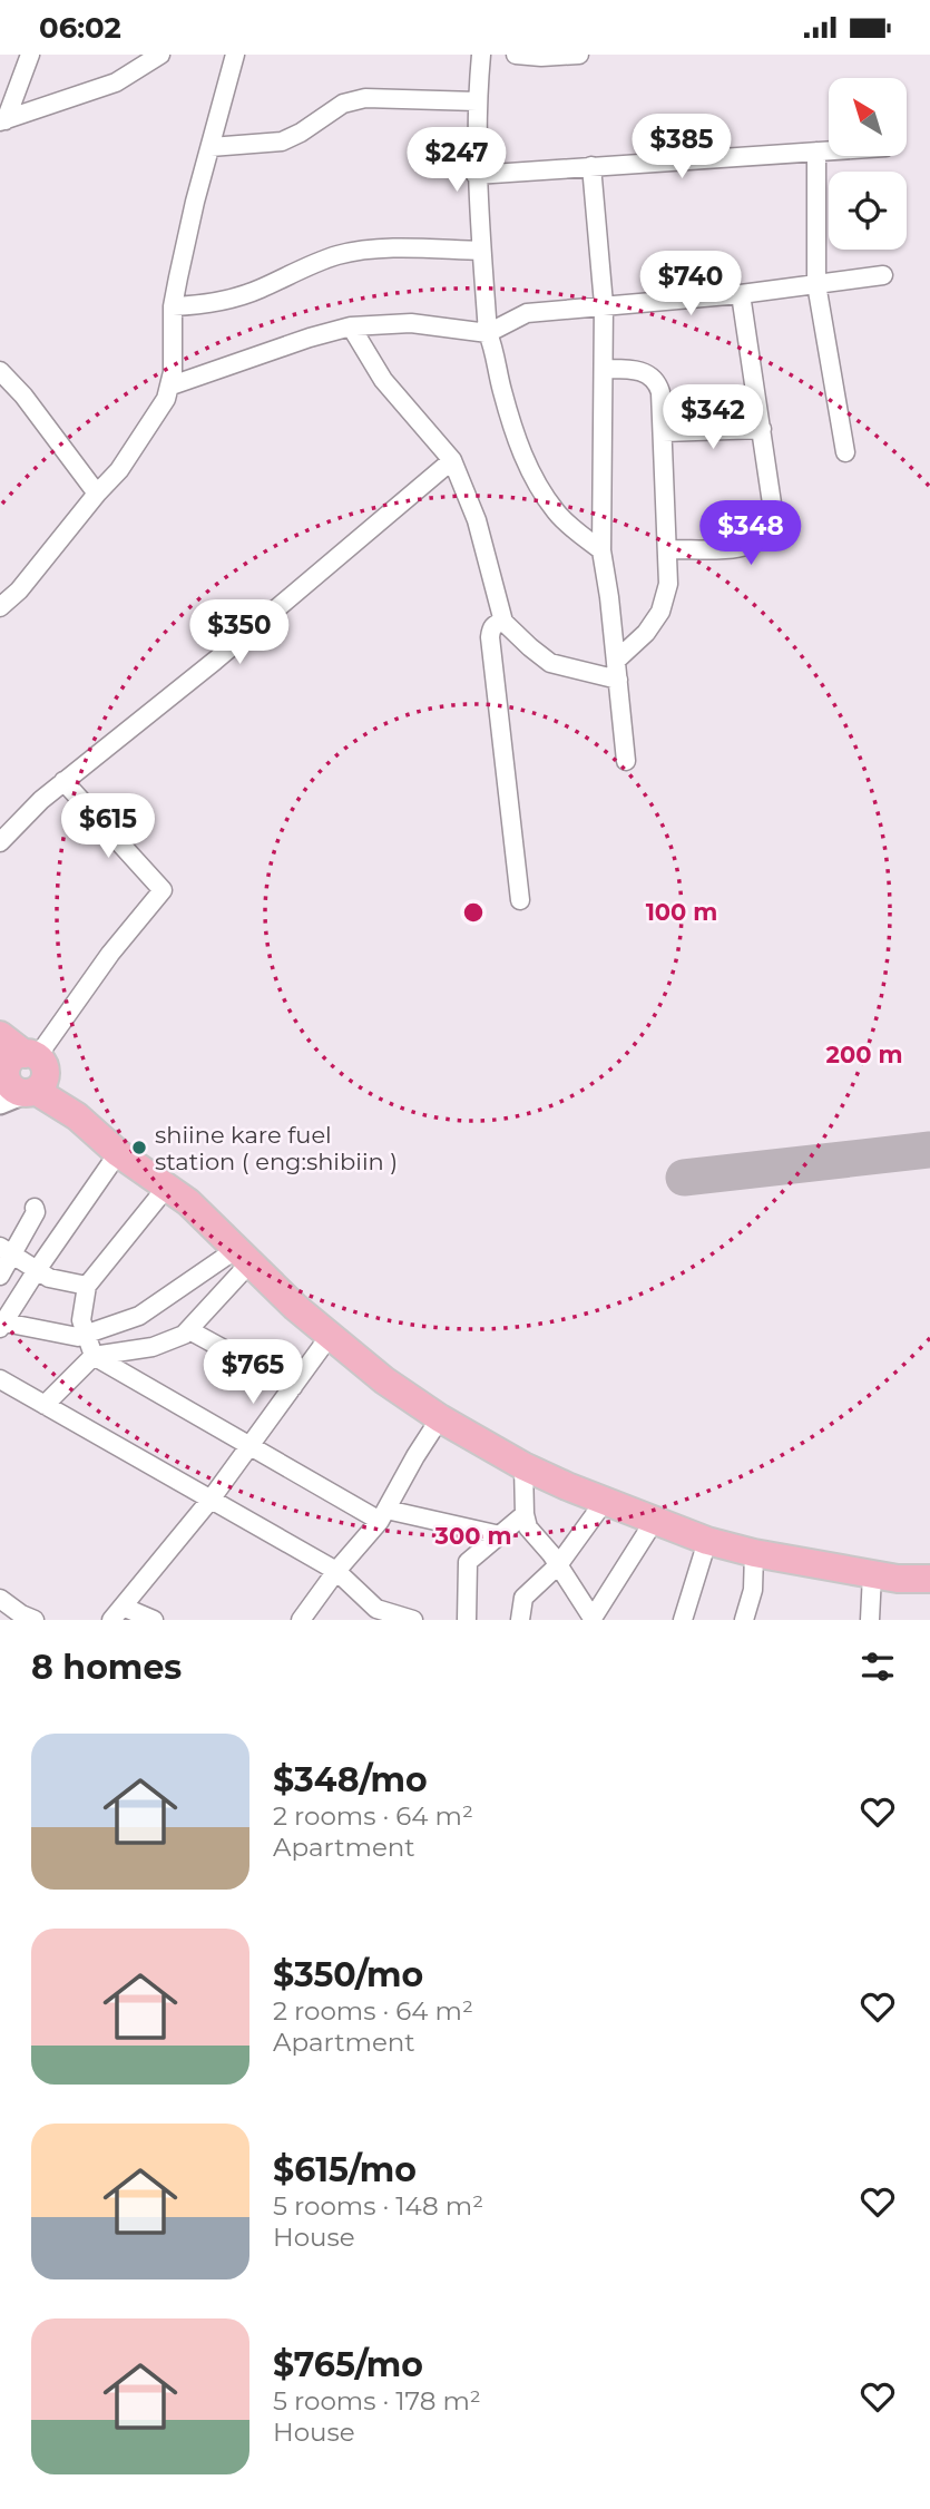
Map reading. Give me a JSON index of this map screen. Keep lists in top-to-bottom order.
{
  "places": ["shiine kare fuel station ( eng:shibiin )"],
  "north": "top left",
  "page": {
    "status": "06:02",
    "price": [
      "$385",
      "$247",
      "$740",
      "$342",
      "$348",
      "$350",
      "$615",
      "$765"
    ],
    "heading": "8 homes",
    "list": [
      {
        "name": "$348/mo",
        "note": "2 rooms · 64 m² · Apartment"
      },
      {
        "name": "$350/mo",
        "note": "2 rooms · 64 m² · Apartment"
      },
      {
        "name": "$615/mo",
        "note": "5 rooms · 148 m² · House"
      },
      {
        "name": "$765/mo",
        "note": "5 rooms · 178 m² · House"
      }
    ]
  },
  "rings": ["100 m", "200 m", "300 m"]
}
